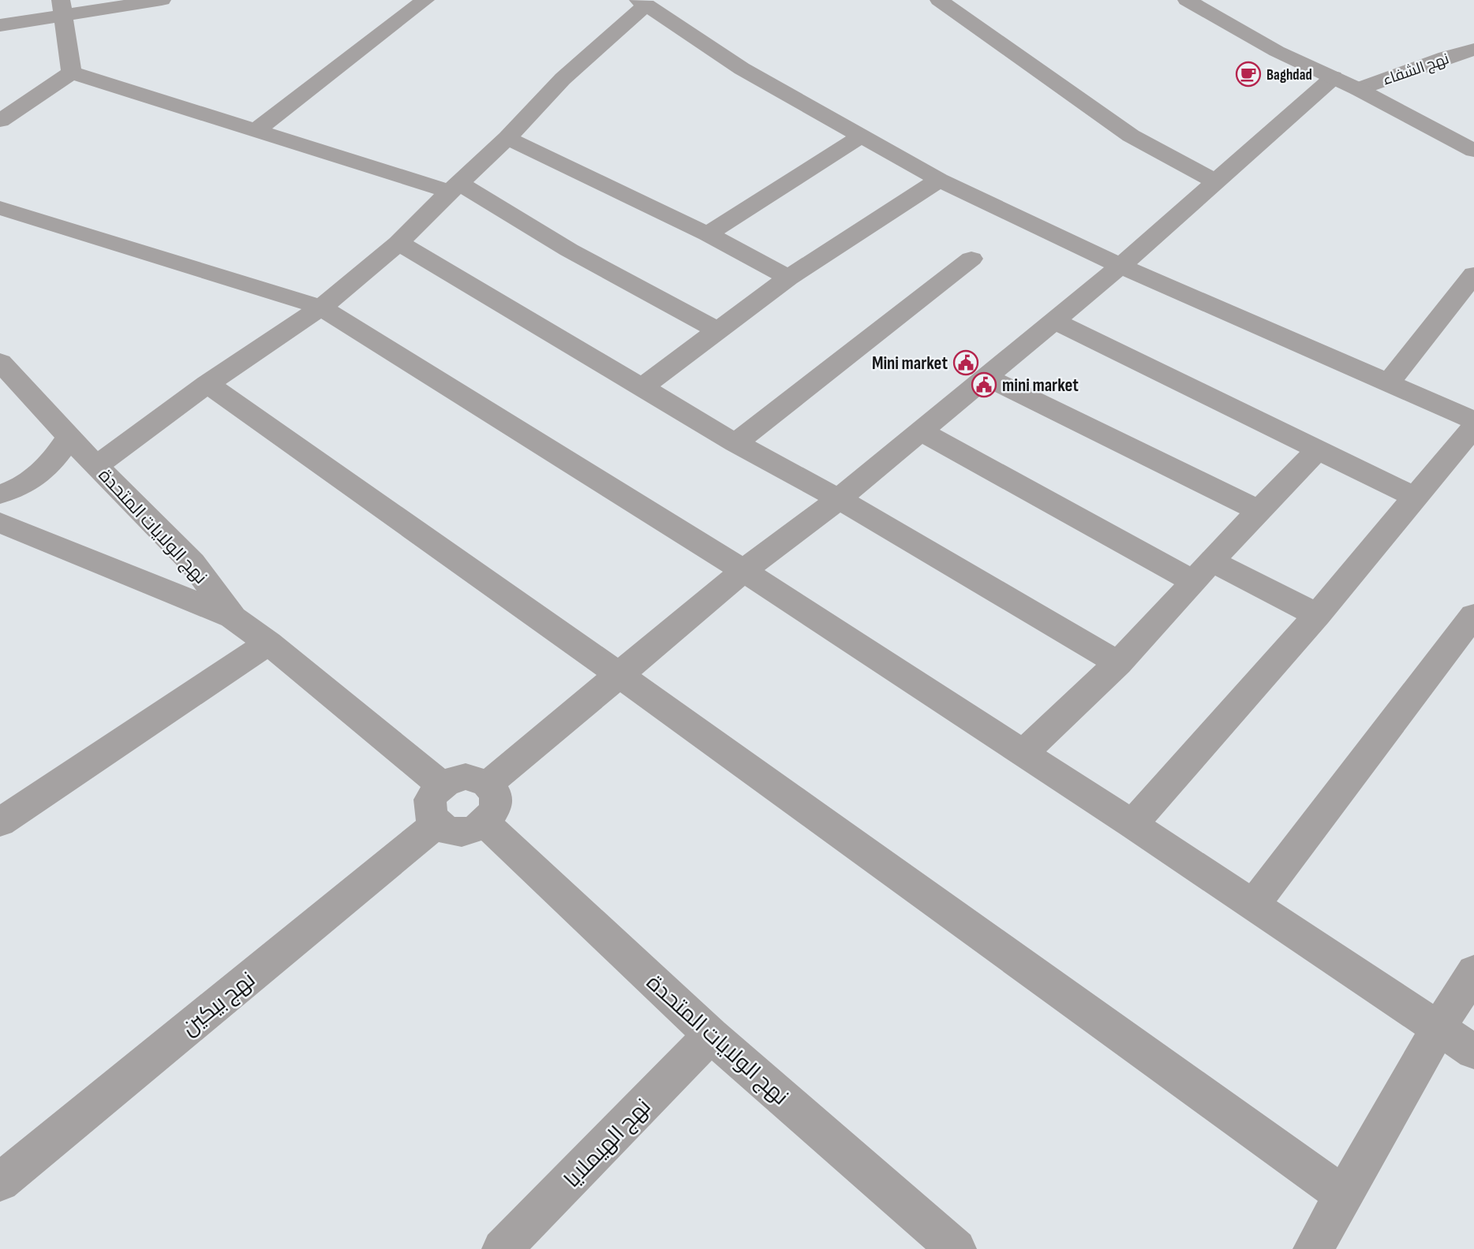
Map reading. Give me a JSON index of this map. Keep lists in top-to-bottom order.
{
  "streets": {
    "street": [
      "نهج الشفاء",
      "نهج الولايات المتحدة",
      "نهج بيكين",
      "نهج الهيملايا"
    ]
  },
  "crossings": [
    ["نهج الولايات المتحدة", "نهج بيكين"],
    ["نهج الولايات المتحدة", "نهج الهيملايا"]
  ],
  "places": {
    "cafe": ["Baghdad"],
    "public building": ["Mini market", "mini market"]
  }
}
